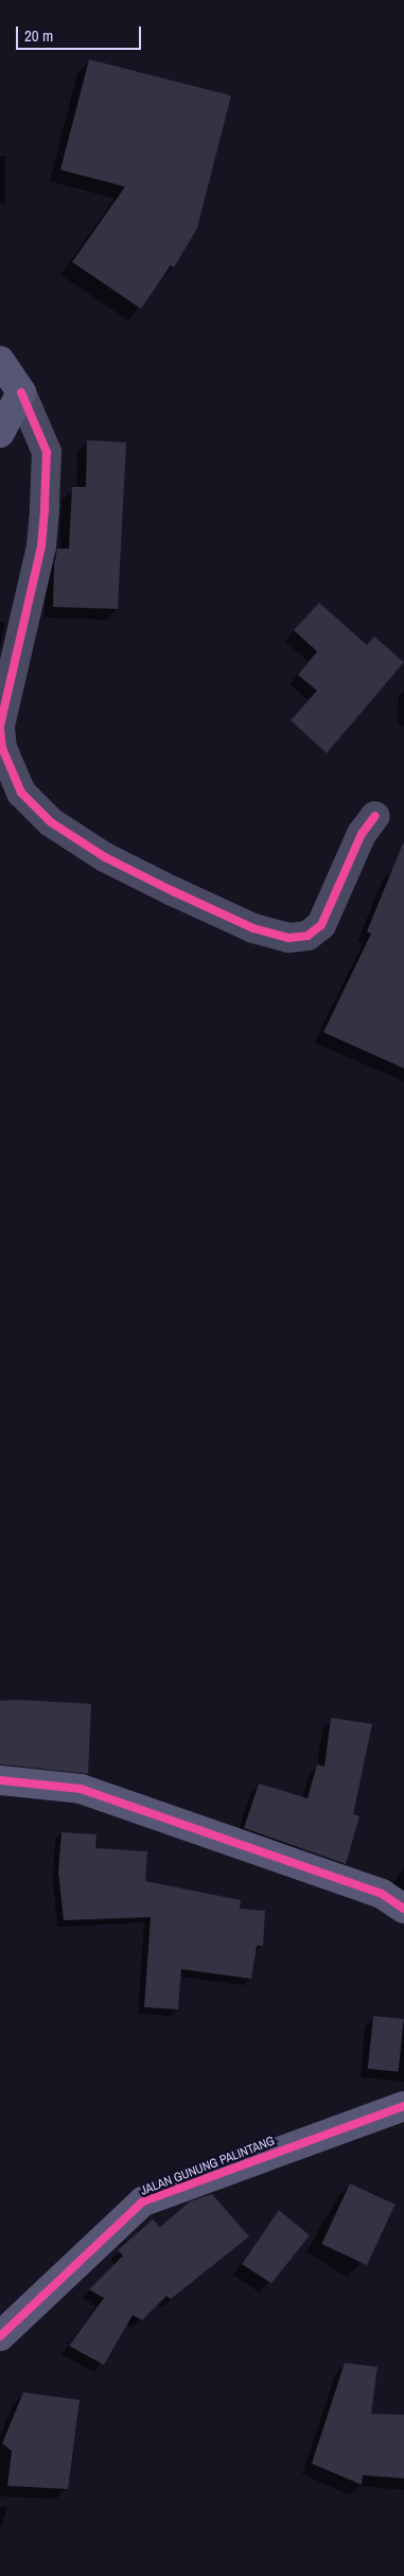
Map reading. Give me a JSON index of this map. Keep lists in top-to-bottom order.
{
  "streets": {
    "street": ["JALAN GUNUNG PALINTANG"]
  },
  "scale_bar": "20 m"
}
